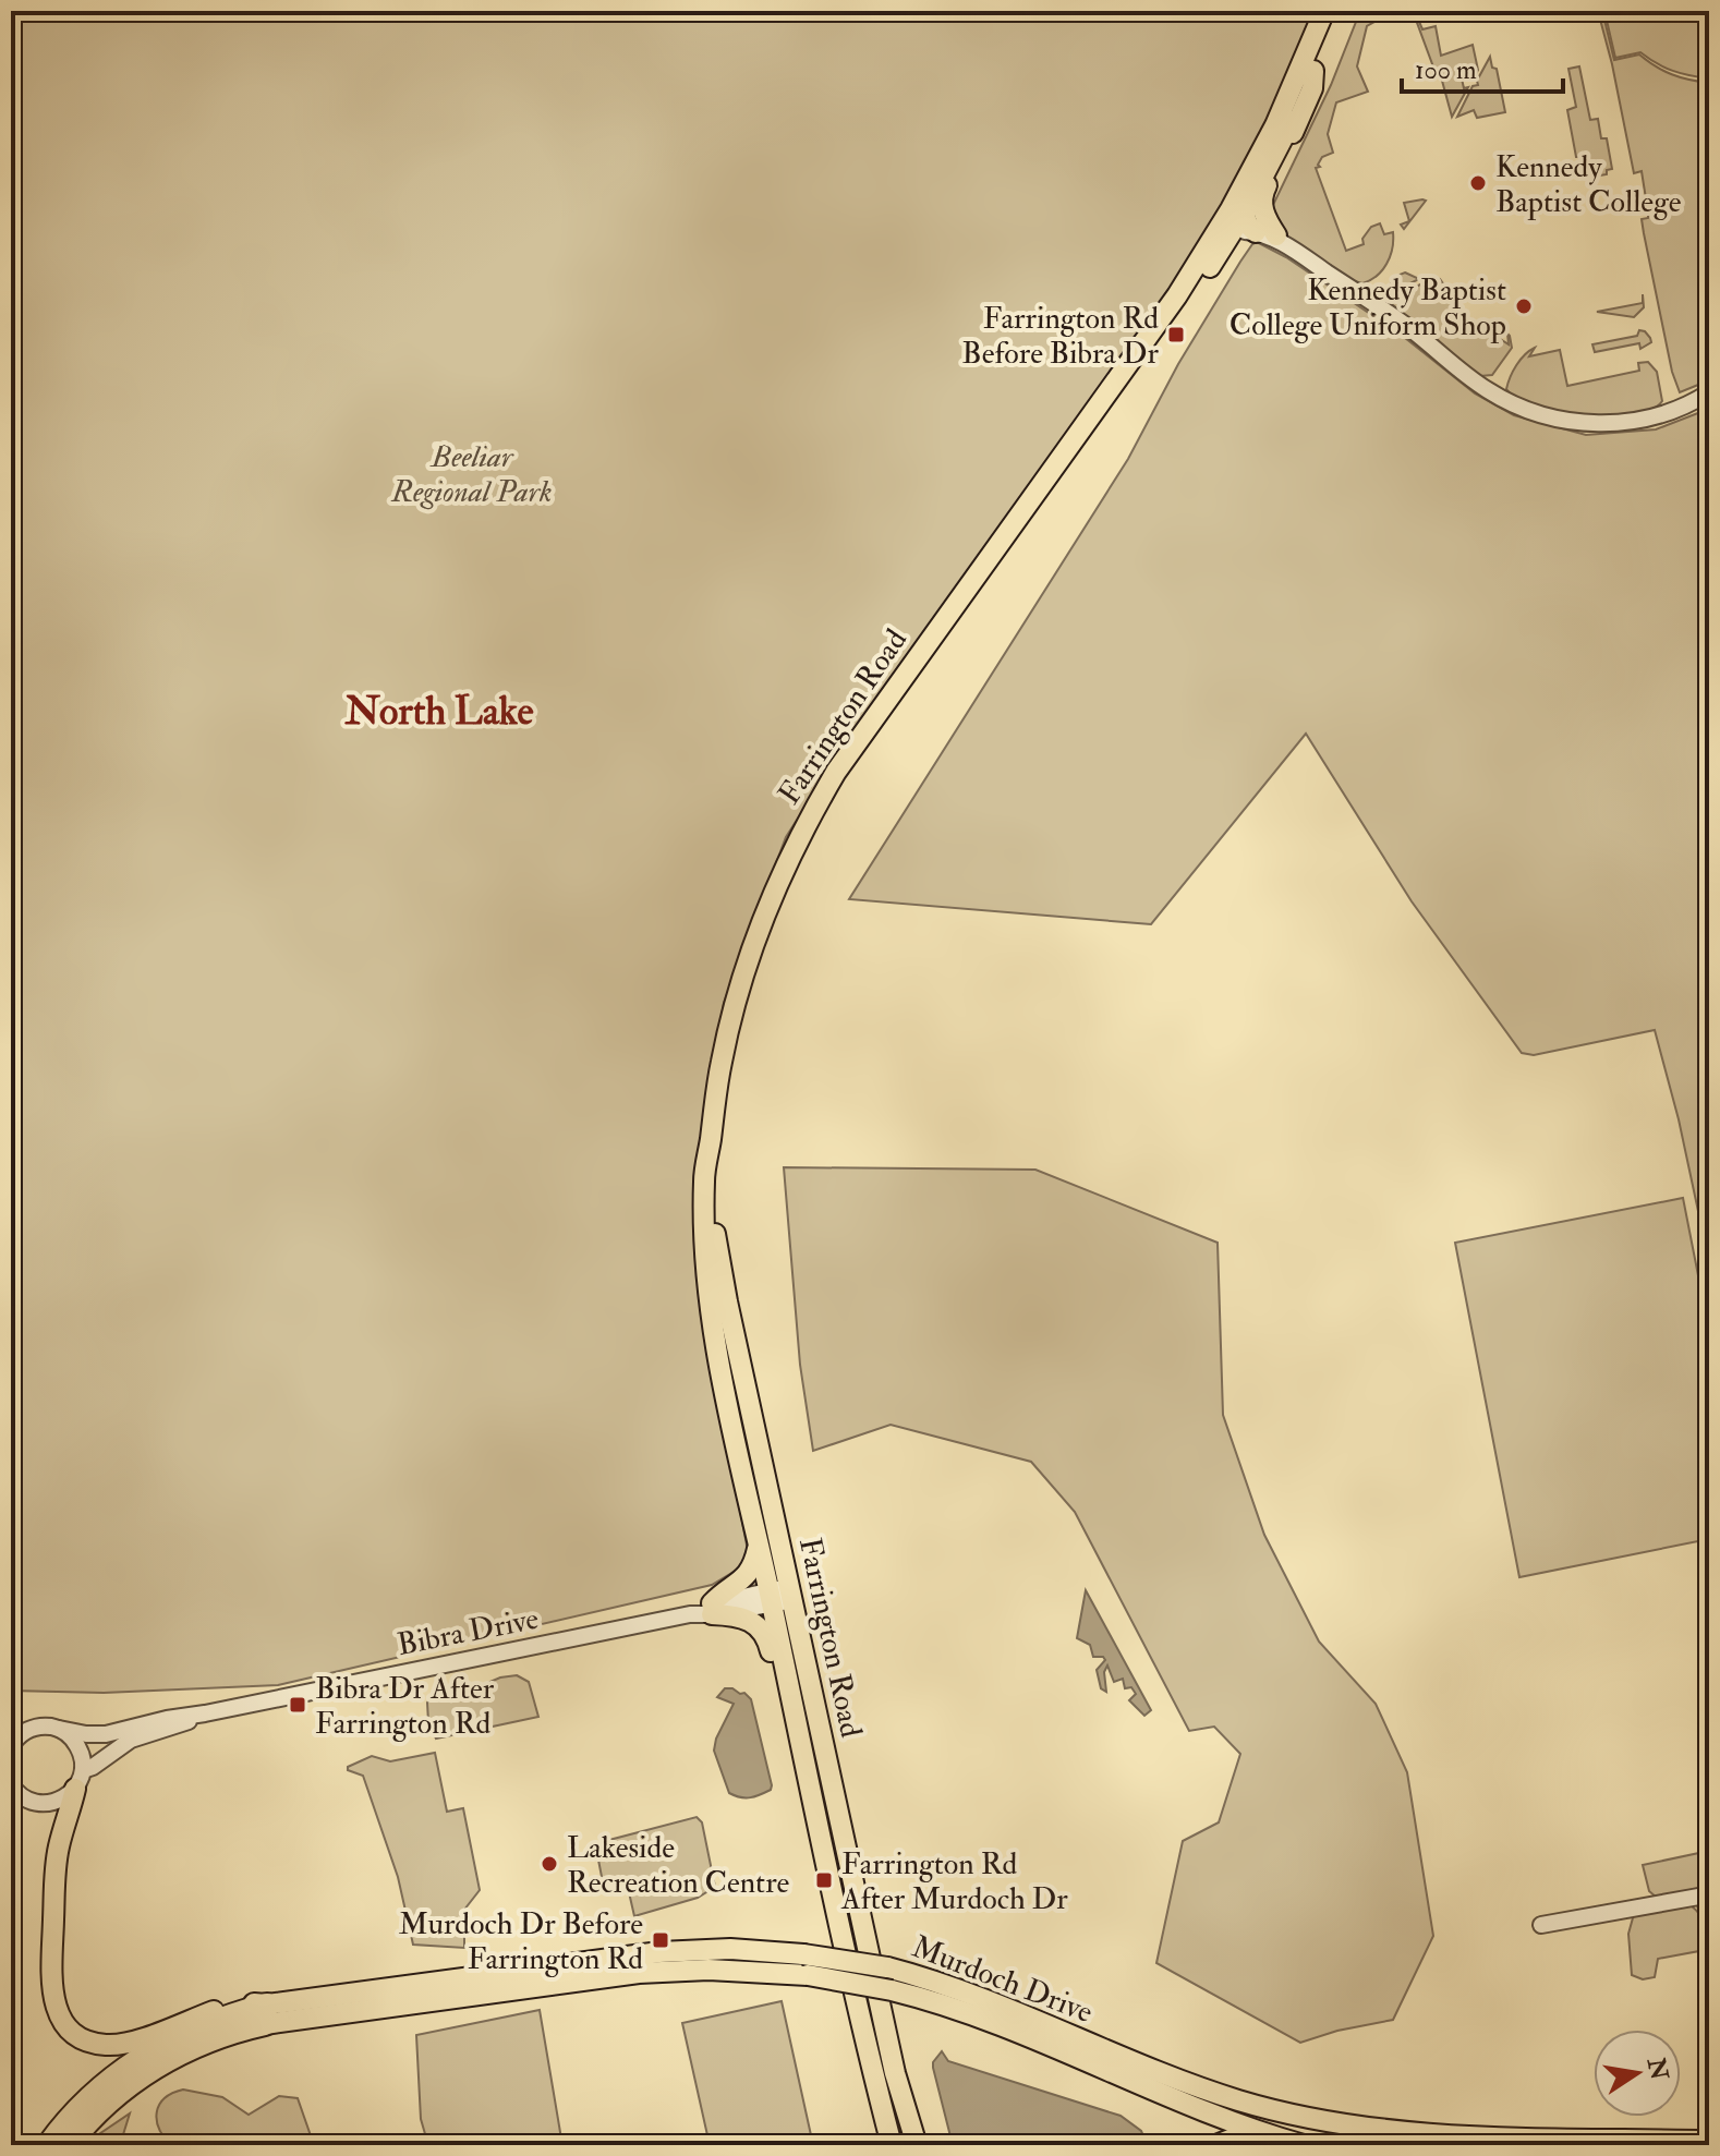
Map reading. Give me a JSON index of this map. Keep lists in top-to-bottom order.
{
  "streets": {
    "main road": ["Farrington Road", "Murdoch Drive"],
    "street": ["Bibra Drive"]
  },
  "crossings": [
    ["Farrington Road", "Bibra Drive"]
  ],
  "districts": ["North Lake"],
  "parks": ["Beeliar Regional Park"],
  "places": {
    "other": ["Kennedy Baptist College", "Kennedy Baptist College Uniform Shop", "Lakeside Recreation Centre"],
    "transit": [
      "Farrington Rd Before Bibra Dr",
      "Bibra Dr After Farrington Rd",
      "Farrington Rd After Murdoch Dr",
      "Murdoch Dr Before Farrington Rd"
    ]
  },
  "scale_bar": "100 m",
  "north": "right"
}
